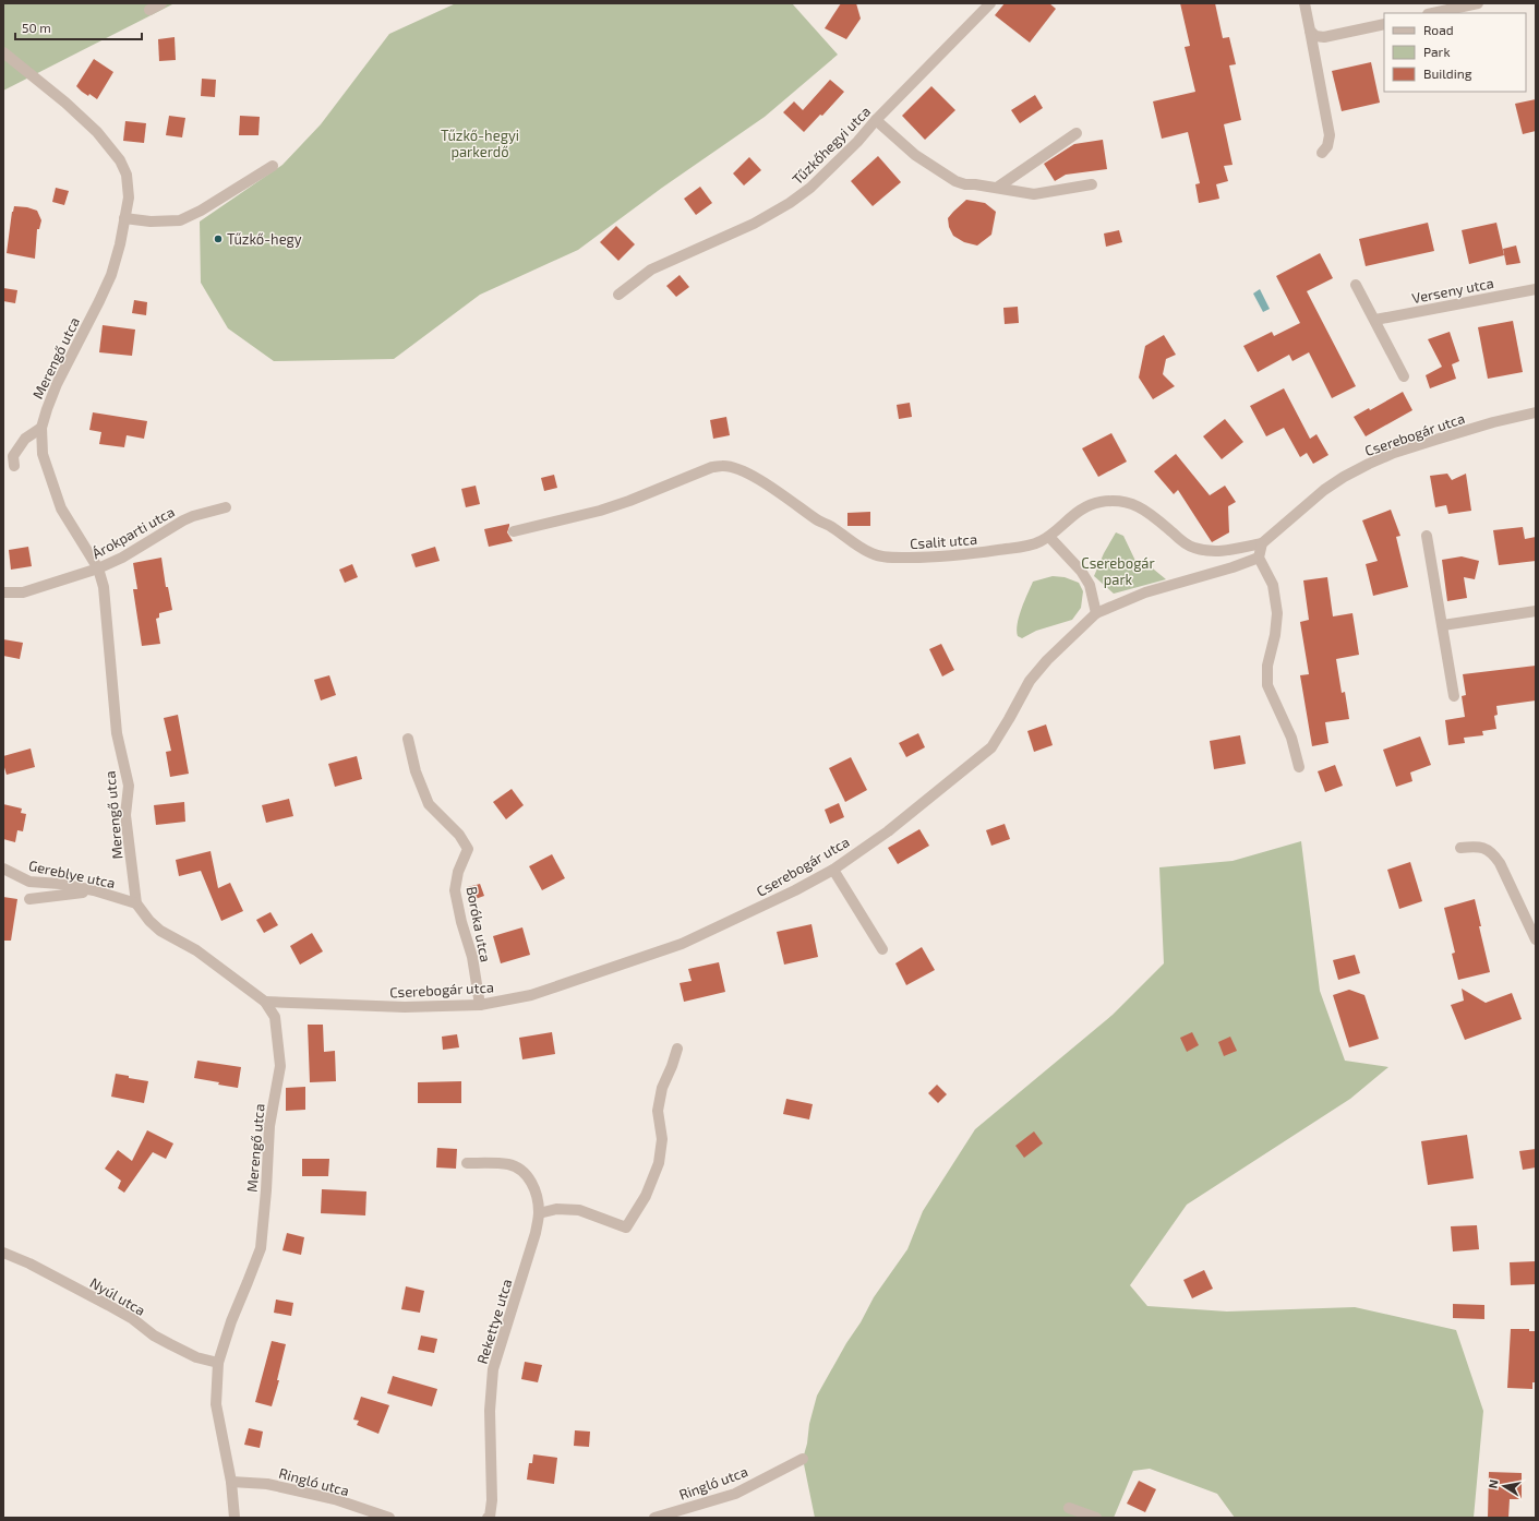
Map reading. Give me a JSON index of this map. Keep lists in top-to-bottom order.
{
  "streets": {
    "street": [
      "Tűzkőhegyi utca",
      "Verseny utca",
      "Merengő utca",
      "Cserebogár utca",
      "Árokparti utca",
      "Csalit utca",
      "Gereblye utca",
      "Boróka utca",
      "Nyúl utca",
      "Rekettye utca",
      "Ringló utca"
    ]
  },
  "crossings": [
    ["Merengő utca", "Cserebogár utca"],
    ["Merengő utca", "Árokparti utca"],
    ["Merengő utca", "Gereblye utca"],
    ["Merengő utca", "Nyúl utca"],
    ["Merengő utca", "Ringló utca"],
    ["Cserebogár utca", "Csalit utca"],
    ["Cserebogár utca", "Boróka utca"]
  ],
  "parks": ["Tűzkő-hegyi parkerdő", "Cserebogár park"],
  "places": ["Tűzkő-hegy"],
  "legend": ["Road", "Park", "Building"],
  "scale_bar": "50 m",
  "north": "left"
}
